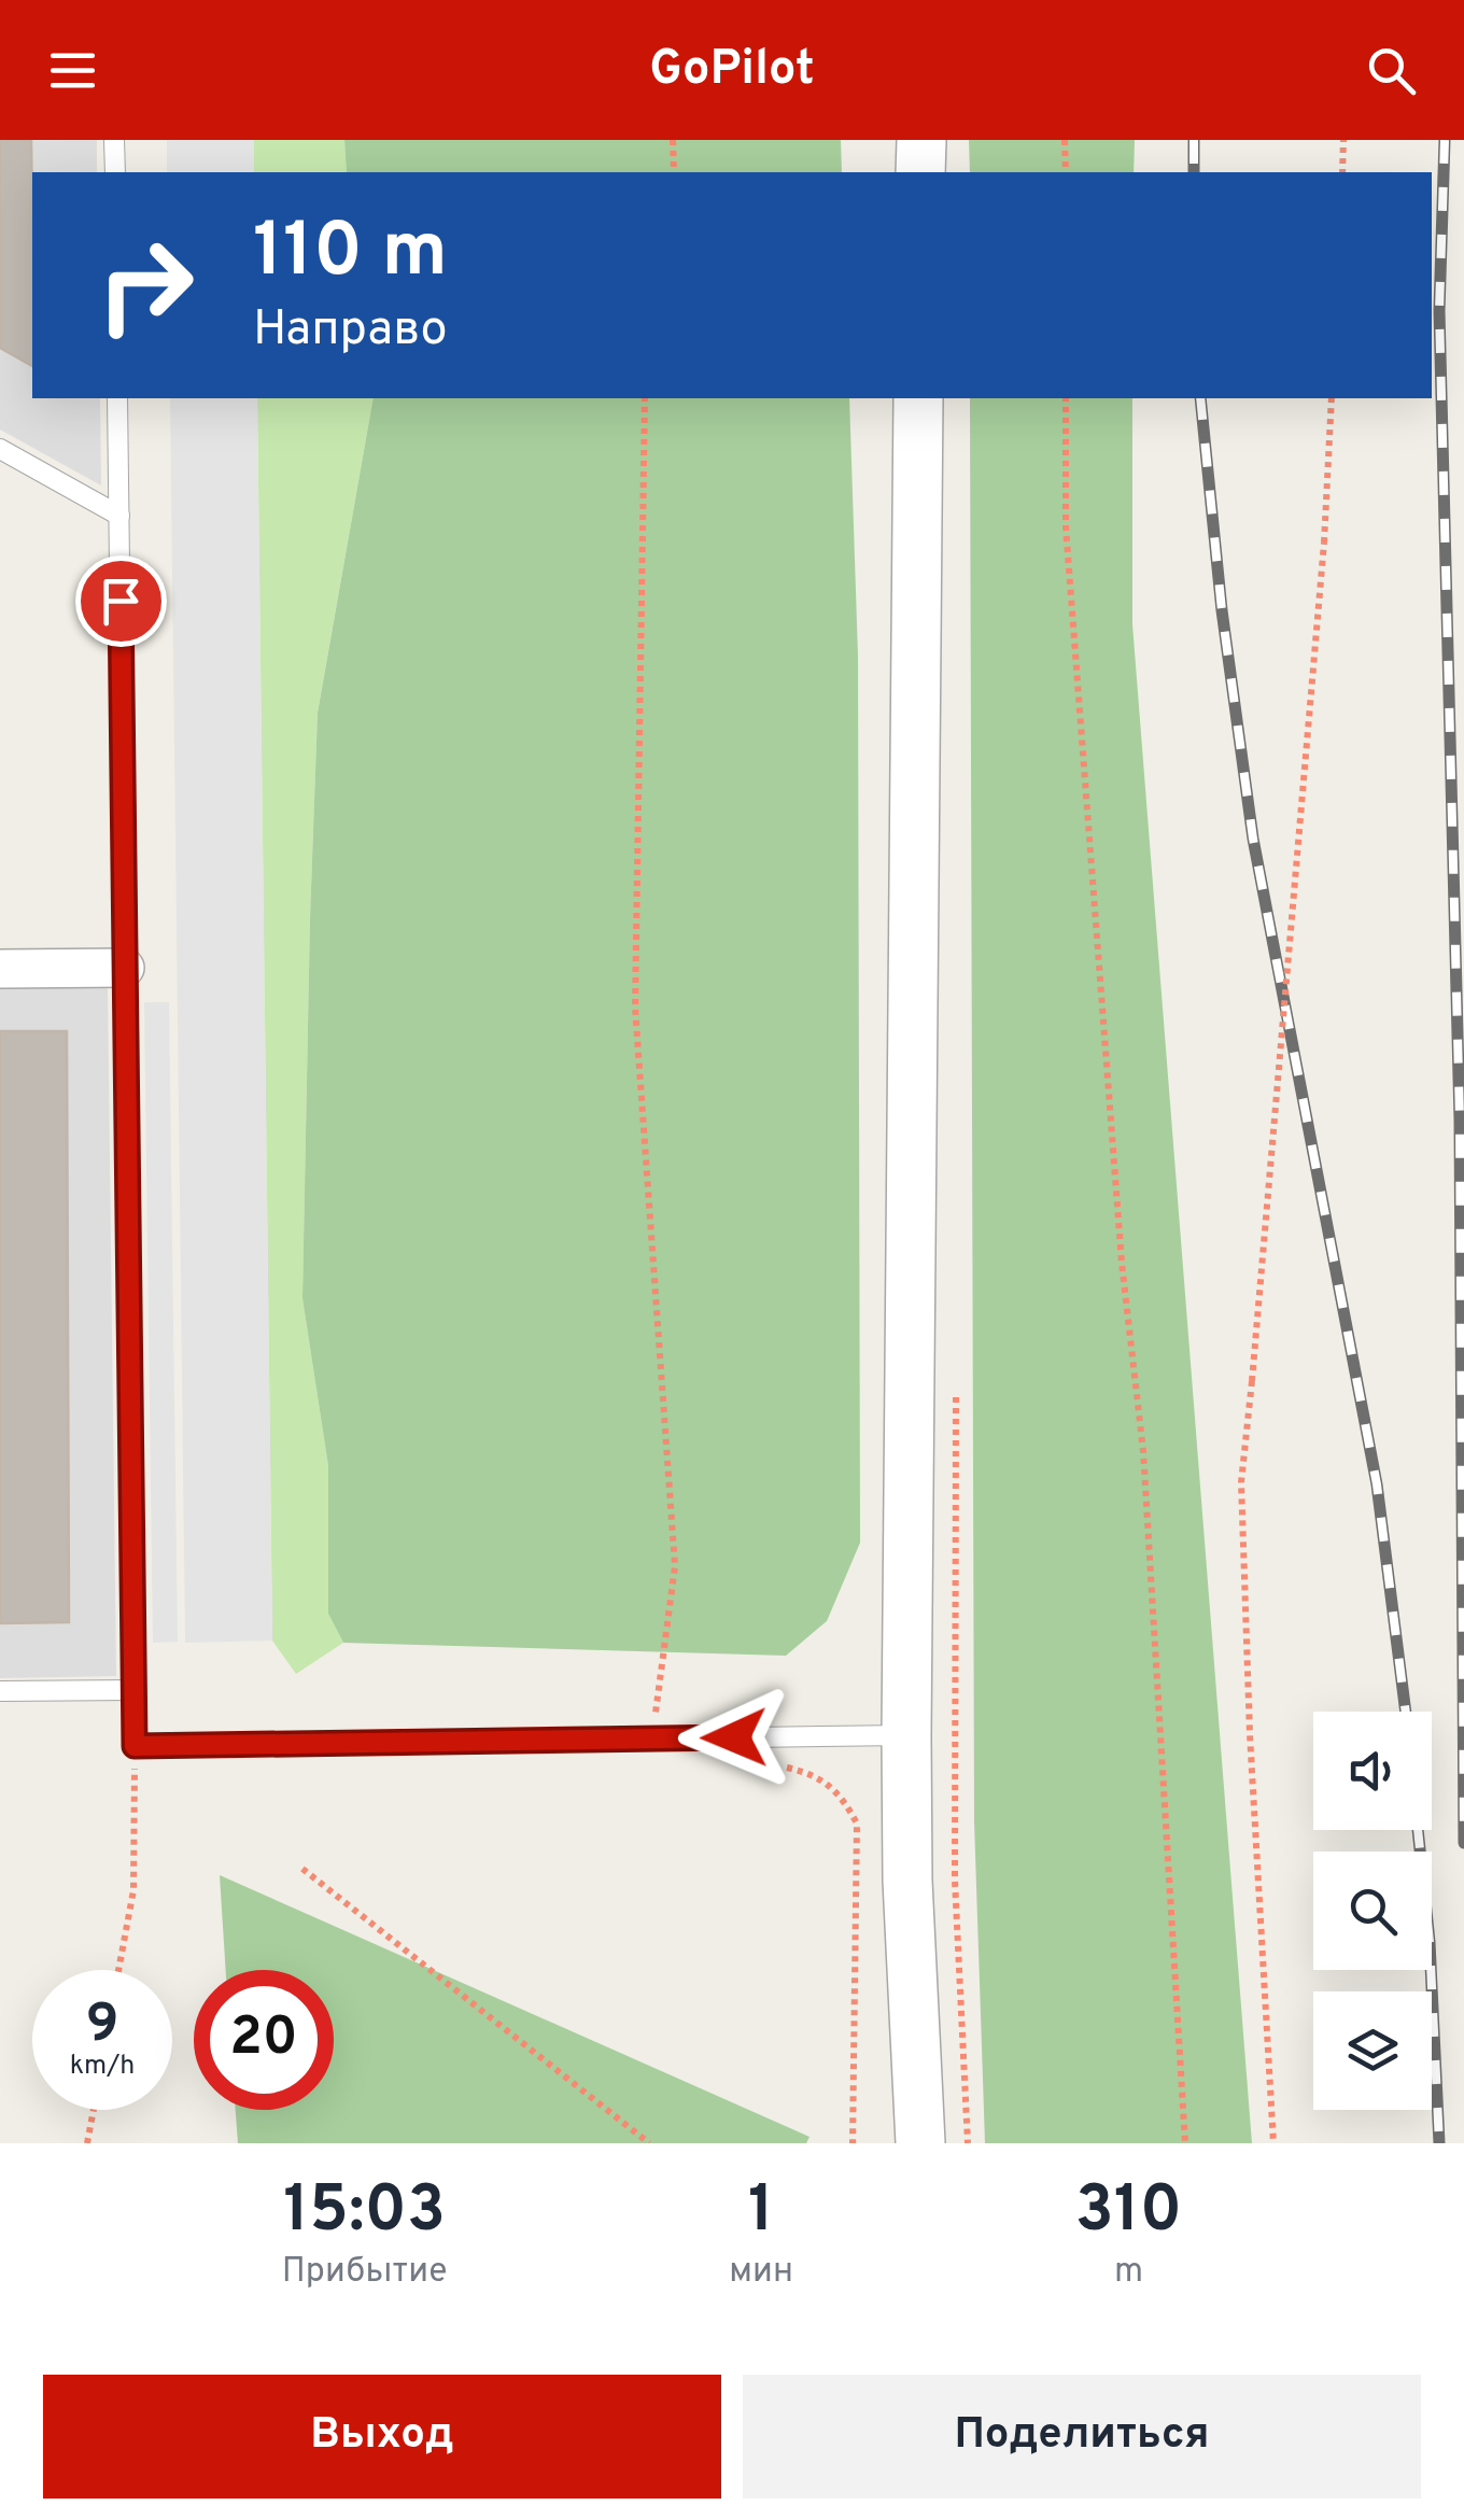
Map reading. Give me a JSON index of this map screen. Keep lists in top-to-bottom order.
{
  "page": {
    "header": "GoPilot",
    "turn": ["110 m", "Направо"],
    "speed": "9 km/h",
    "limit": "20",
    "eta": [
      "15:03",
      "Прибытие",
      "1",
      "мин",
      "310",
      "m"
    ],
    "buttons": ["Выход", "Поделиться"]
  }
}
